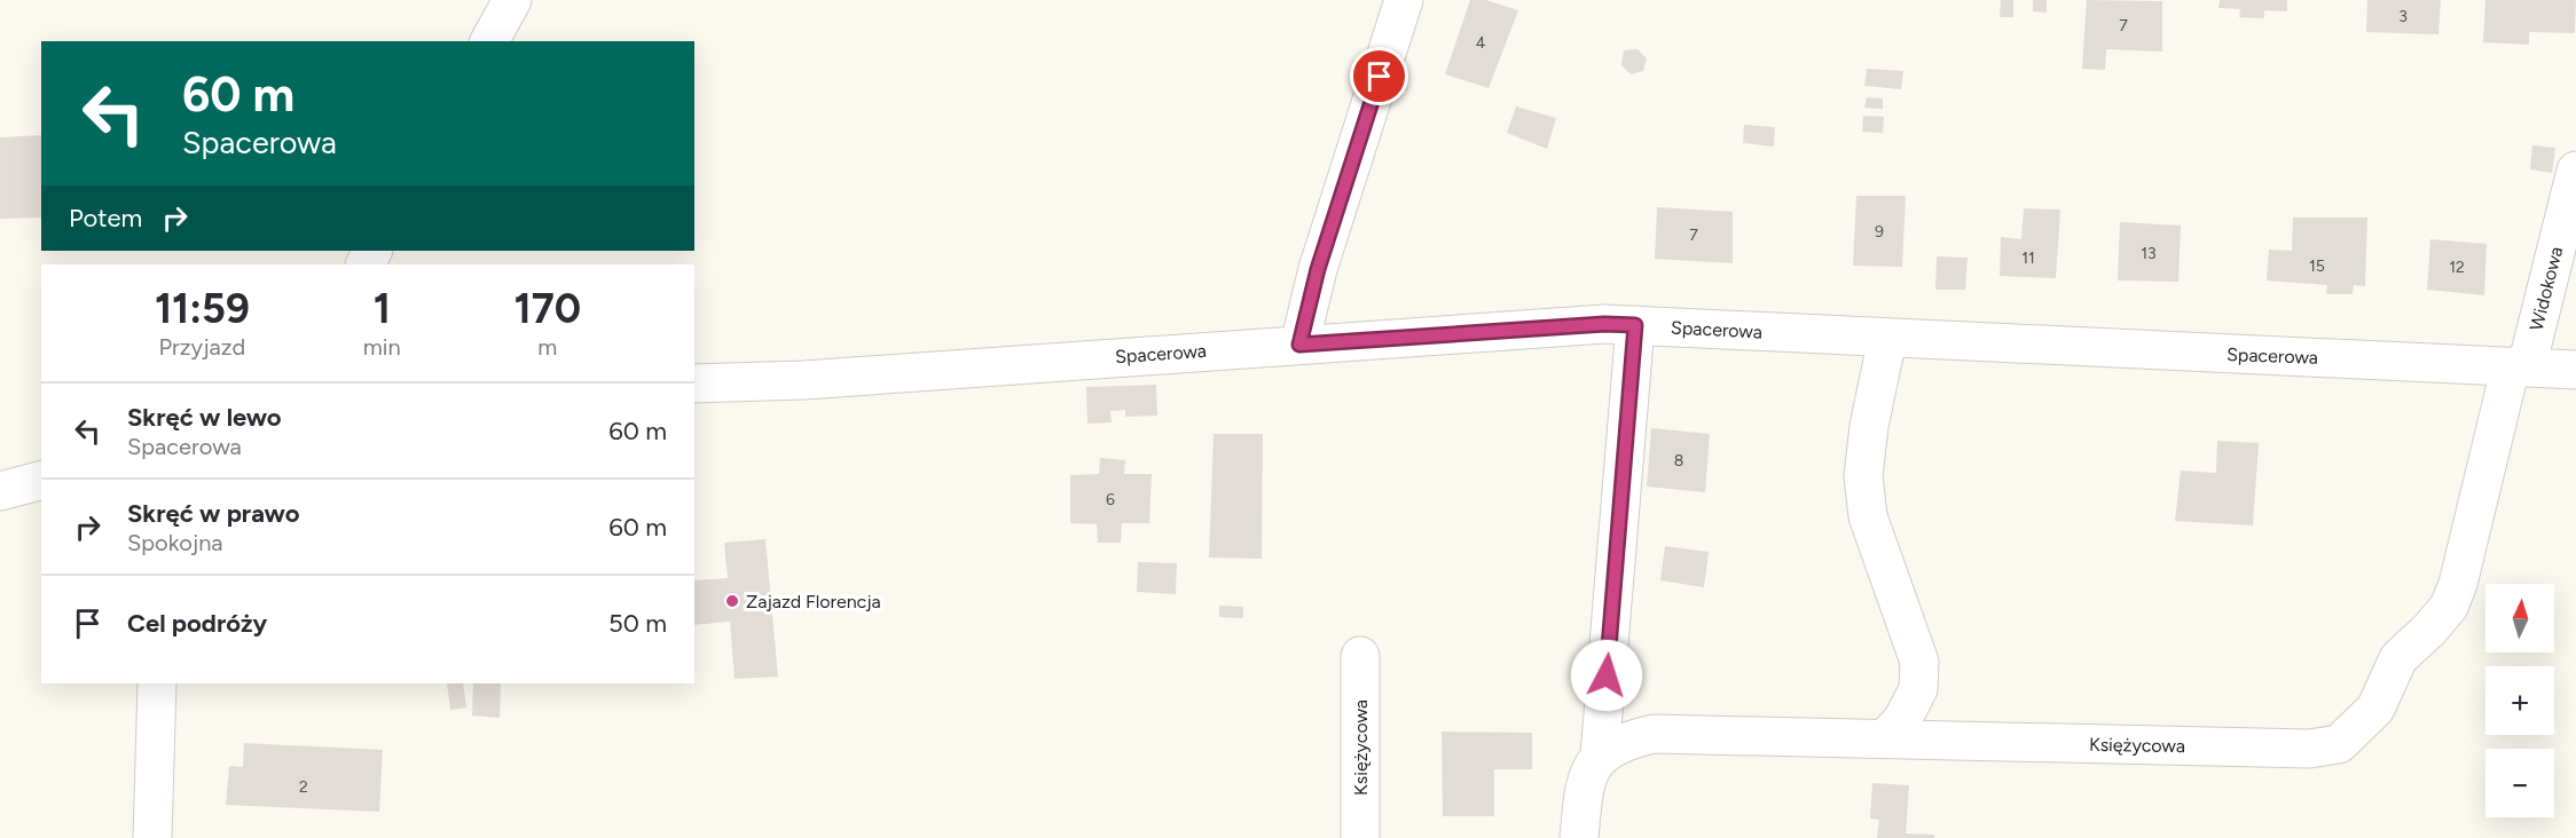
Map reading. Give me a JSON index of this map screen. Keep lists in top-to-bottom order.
{
  "streets": {
    "street": ["Widokowa", "Spacerowa", "Księżycowa"]
  },
  "crossings": [
    ["Widokowa", "Spacerowa"],
    ["Widokowa", "Księżycowa"],
    ["Spacerowa", "Księżycowa"]
  ],
  "places": ["Zajazd Florencja"],
  "house_numbers": [
    "3",
    "7",
    "4",
    "9",
    "7",
    "13",
    "11",
    "15",
    "12",
    "8",
    "6",
    "2"
  ],
  "north": "top",
  "page": {
    "turn": ["60 m", "Spacerowa"],
    "then": "Potem",
    "eta": [
      "11:59",
      "Przyjazd",
      "1",
      "min",
      "170",
      "m"
    ],
    "list": [
      {
        "name": "Skręć w lewo",
        "note": "Spacerowa",
        "value": "60 m"
      },
      {
        "name": "Skręć w prawo",
        "note": "Spokojna",
        "value": "60 m"
      },
      {
        "name": "Cel podróży",
        "value": "50 m"
      }
    ],
    "map_buttons": ["+", "−"]
  }
}
